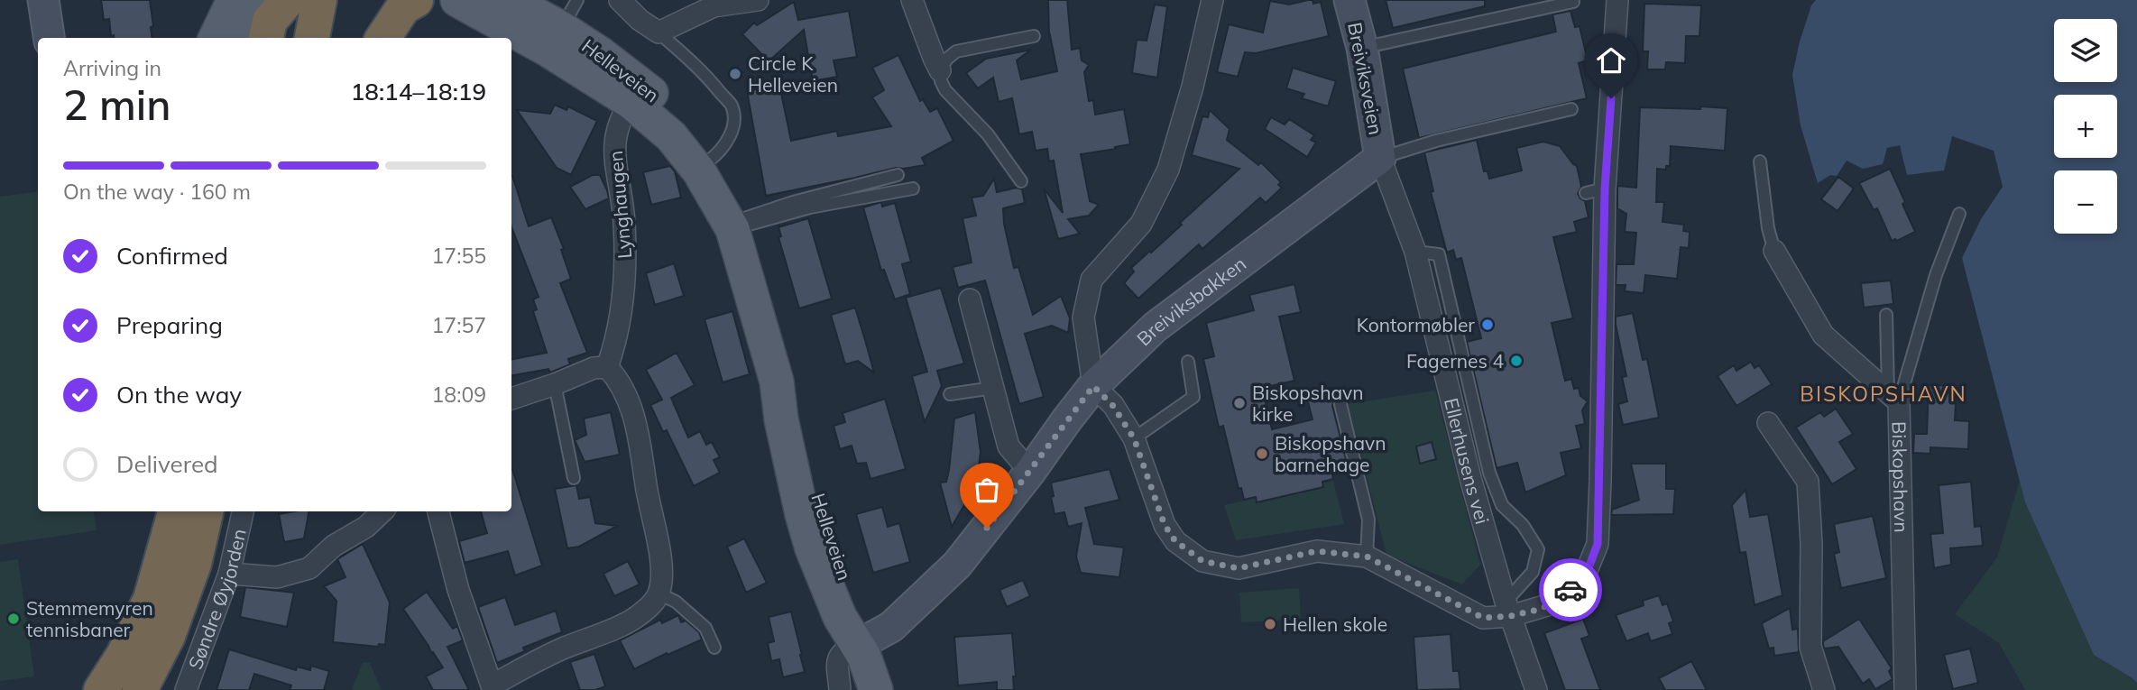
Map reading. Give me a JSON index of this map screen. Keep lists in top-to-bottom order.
{
  "streets": {
    "main road": ["Helleveien"],
    "street": [
      "Breiviksveien",
      "Lynghaugen",
      "Breiviksbakken",
      "Ellerhusens vei",
      "Biskopshavn",
      "Søndre Øyjorden"
    ]
  },
  "crossings": [
    ["Helleveien", "Lynghaugen"],
    ["Helleveien", "Breiviksbakken"],
    ["Breiviksveien", "Breiviksbakken"],
    ["Breiviksveien", "Ellerhusens vei"],
    ["Breiviksbakken", "Ellerhusens vei"]
  ],
  "districts": ["BISKOPSHAVN"],
  "places": [
    "Circle K Helleveien",
    "Kontormøbler",
    "Fagernes 4",
    "Biskopshavn kirke",
    "Biskopshavn barnehage",
    "Stemmemyren tennisbaner",
    "Hellen skole"
  ],
  "page": {
    "map_buttons": ["+", "−"],
    "heading": ["2 min", "Arriving in", "18:14–18:19"],
    "bar": "On the way · 160 m",
    "list": [
      ["Confirmed", "17:55"],
      ["Preparing", "17:57"],
      ["On the way", "18:09"],
      "Delivered"
    ]
  }
}
